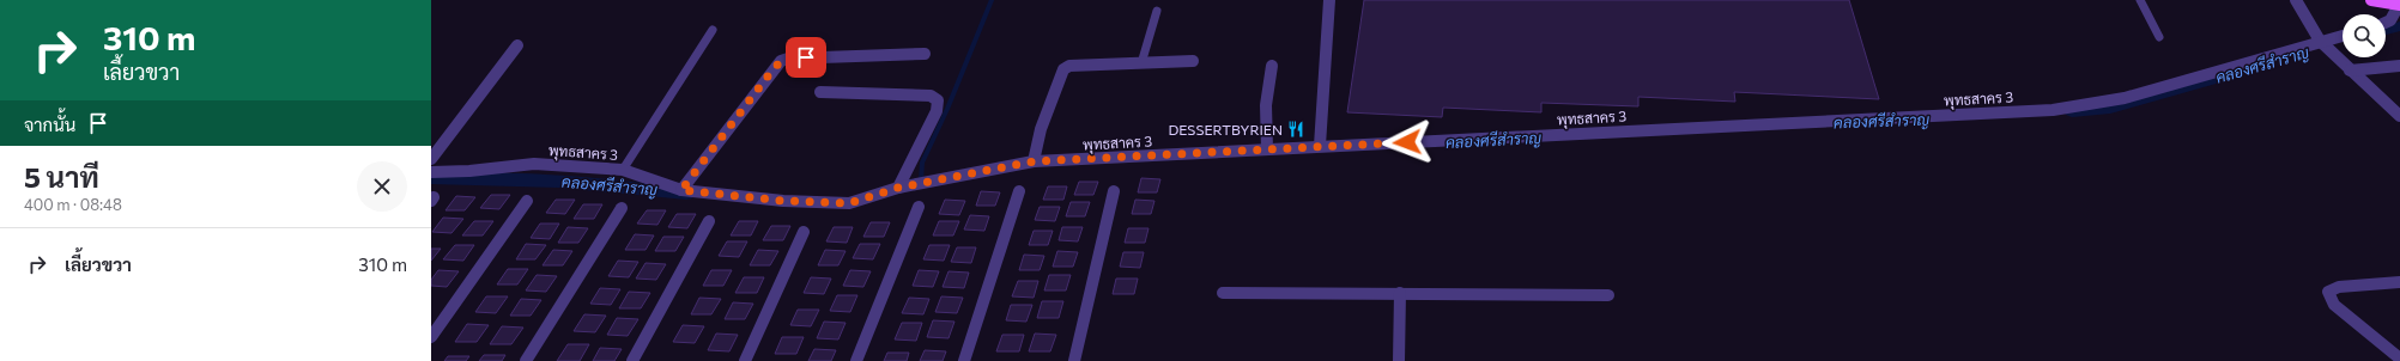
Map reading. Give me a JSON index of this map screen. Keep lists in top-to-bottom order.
{
  "streets": {
    "street": ["พุทธสาคร 3"]
  },
  "water": ["คลองศรีสำราญ"],
  "places": {
    "restaurant": ["DESSERTBYRIEN"]
  },
  "page": {
    "turn": ["310 m", "เลี้ยวขวา"],
    "then": "จากนั้น",
    "heading": ["5 นาที", "400 m · 08:48"],
    "list": [
      {
        "name": "เลี้ยวขวา",
        "value": "310 m"
      }
    ]
  }
}
